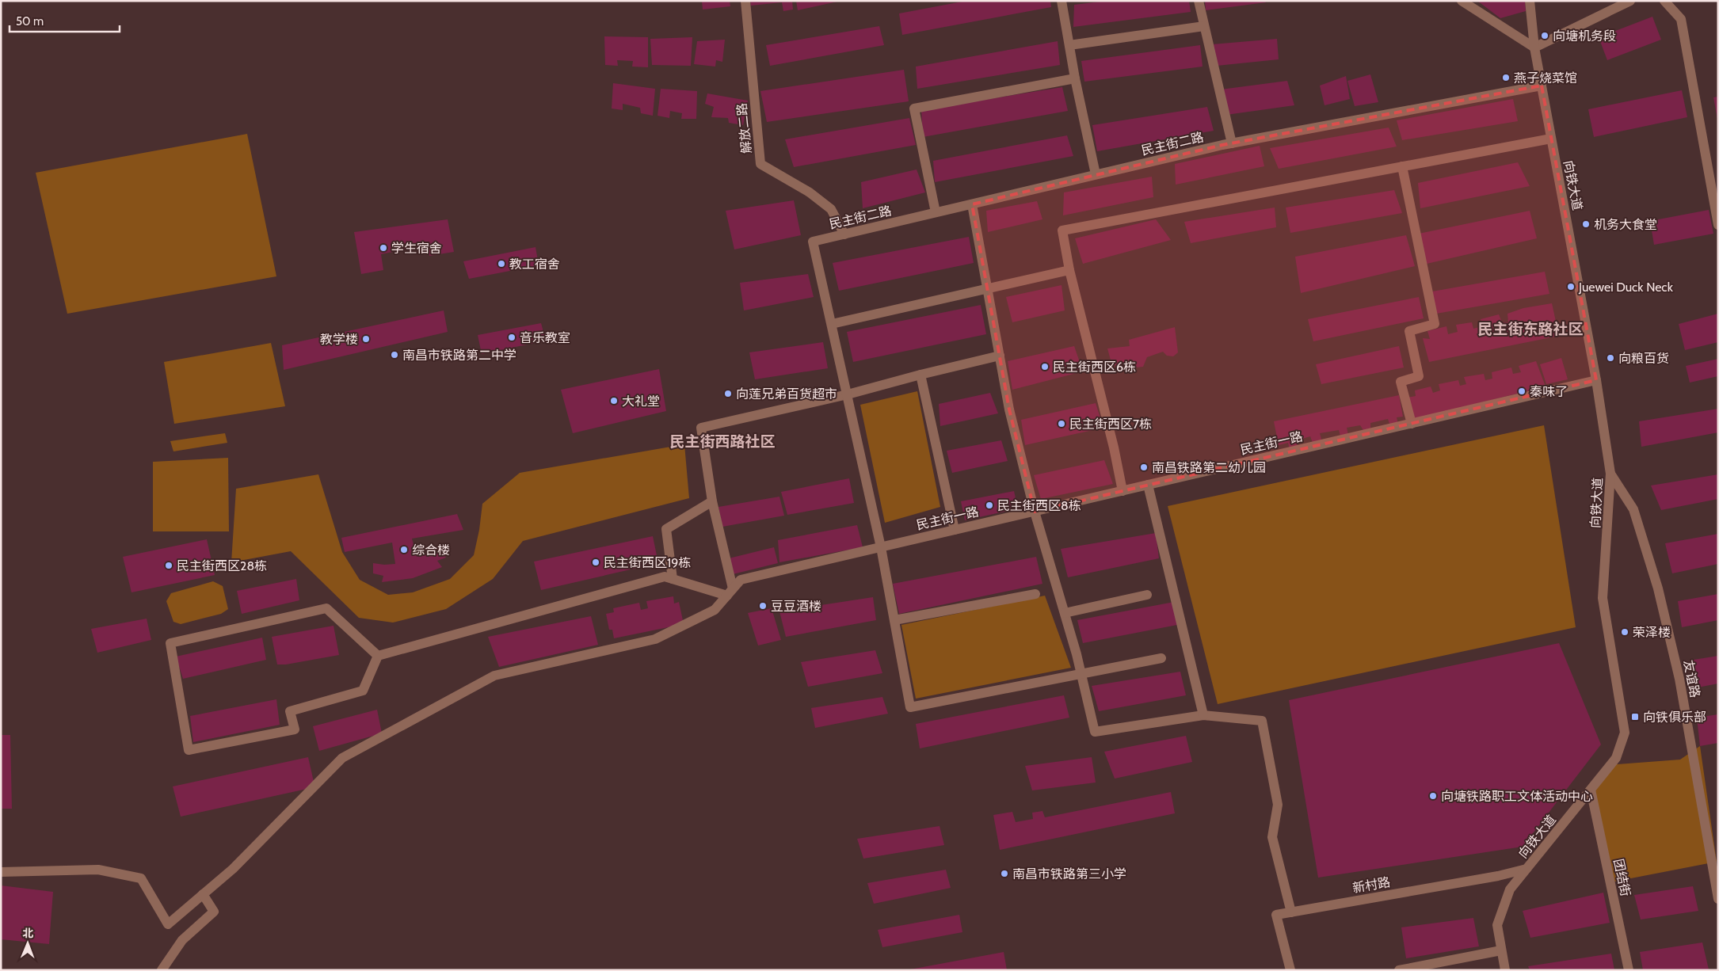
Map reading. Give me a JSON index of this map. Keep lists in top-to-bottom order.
{
  "streets": {
    "street": [
      "解放二路",
      "民主街二路",
      "向铁大道",
      "民主街一路",
      "友谊路",
      "团结街",
      "新村路"
    ]
  },
  "crossings": [
    ["解放二路", "民主街二路"],
    ["民主街二路", "向铁大道"],
    ["向铁大道", "民主街一路"],
    ["向铁大道", "友谊路"],
    ["向铁大道", "团结街"],
    ["向铁大道", "新村路"]
  ],
  "districts": ["民主街东路社区", "民主街西路社区"],
  "places": {
    "other": [
      "向塘机务段",
      "燕子烧菜馆",
      "机务大食堂",
      "学生宿舍",
      "教工宿舍",
      "Juewei Duck Neck",
      "音乐教室",
      "教学楼",
      "南昌市铁路第二中学",
      "向粮百货",
      "民主街西区6栋",
      "秦味了",
      "向莲兄弟百货超市",
      "大礼堂",
      "民主街西区7栋",
      "南昌铁路第二幼儿园",
      "民主街西区8栋",
      "综合楼",
      "民主街西区19栋",
      "民主街西区28栋",
      "豆豆酒楼",
      "荣泽楼",
      "向塘铁路职工文体活动中心",
      "南昌市铁路第三小学"
    ],
    "transit": ["向铁俱乐部"]
  },
  "scale_bar": "50 m",
  "north": "top"
}
